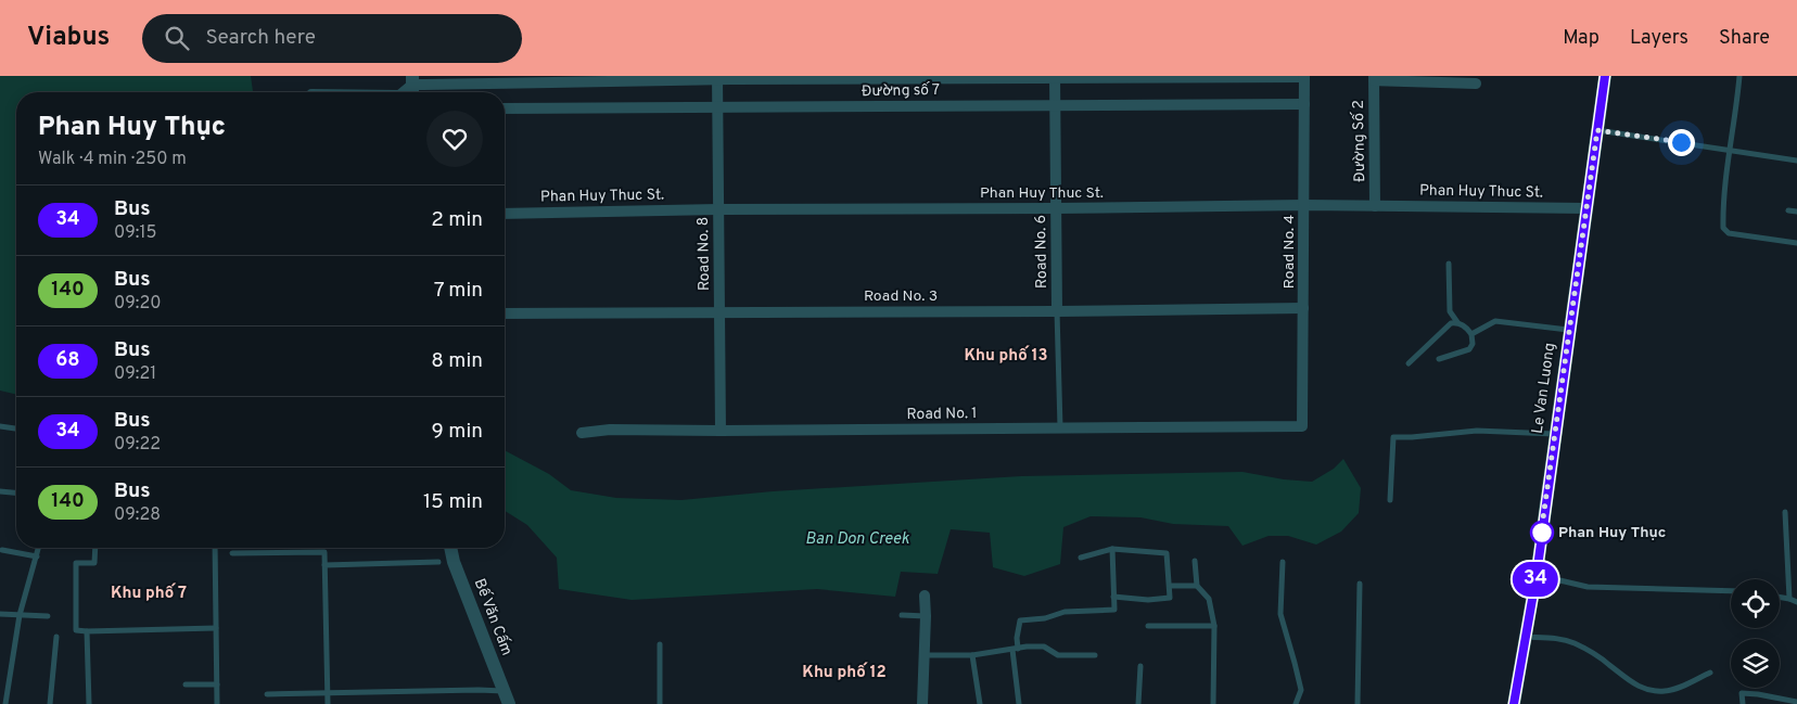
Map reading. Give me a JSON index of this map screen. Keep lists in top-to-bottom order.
{
  "streets": {
    "street": [
      "Đường số 7",
      "Đường Số 2",
      "Phan Huy Thuc St.",
      "Road No. 6",
      "Road No. 4",
      "Road No. 8",
      "Road No. 3",
      "Le Van Luong",
      "Road No. 1",
      "Bế Văn Cấm"
    ]
  },
  "crossings": [
    ["Đường số 7", "Road No. 6"],
    ["Đường số 7", "Road No. 4"],
    ["Đường số 7", "Road No. 8"],
    ["Đường Số 2", "Phan Huy Thuc St."],
    ["Phan Huy Thuc St.", "Road No. 6"],
    ["Phan Huy Thuc St.", "Road No. 4"],
    ["Phan Huy Thuc St.", "Road No. 8"],
    ["Phan Huy Thuc St.", "Le Van Luong"],
    ["Road No. 6", "Road No. 3"],
    ["Road No. 6", "Road No. 1"],
    ["Road No. 4", "Road No. 3"],
    ["Road No. 4", "Road No. 1"],
    ["Road No. 8", "Road No. 3"],
    ["Road No. 8", "Road No. 1"]
  ],
  "districts": ["Khu phố 13", "Khu phố 7", "Khu phố 12"],
  "water": ["Ban Don Creek"],
  "places": ["Phan Huy Thục"],
  "lines": ["bus line 34"],
  "page": {
    "header": "Viabus",
    "search": "Search here",
    "nav": ["Map", "Layers", "Share"],
    "on_map": "34",
    "heading": ["Phan Huy Thục", "Walk · 4 min · 250 m"],
    "list": [
      {
        "mark": "34",
        "name": "Bus",
        "note": "09:15",
        "value": "2 min"
      },
      {
        "mark": "140",
        "name": "Bus",
        "note": "09:20",
        "value": "7 min"
      },
      {
        "mark": "68",
        "name": "Bus",
        "note": "09:21",
        "value": "8 min"
      },
      {
        "mark": "34",
        "name": "Bus",
        "note": "09:22",
        "value": "9 min"
      },
      {
        "mark": "140",
        "name": "Bus",
        "note": "09:28",
        "value": "15 min"
      }
    ]
  }
}
